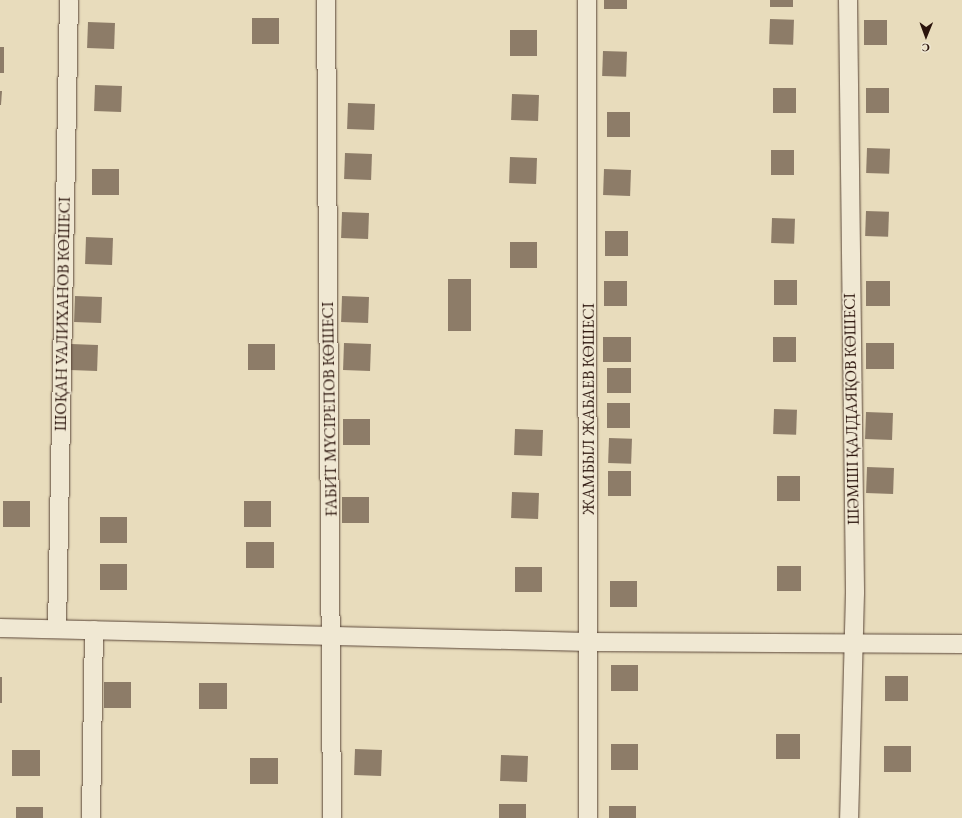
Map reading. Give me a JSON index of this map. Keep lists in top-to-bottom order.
{
  "streets": {
    "street": [
      "ШОҚАН УАЛИХАНОВ КӨШЕСІ",
      "ҒАБИТ МҮСІРЕПОВ КӨШЕСІ",
      "ЖАМБЫЛ ЖАБАЕВ КӨШЕСІ",
      "ШӘМШІ ҚАЛДАЯҚОВ КӨШЕСІ"
    ]
  },
  "north": "bottom"
}
